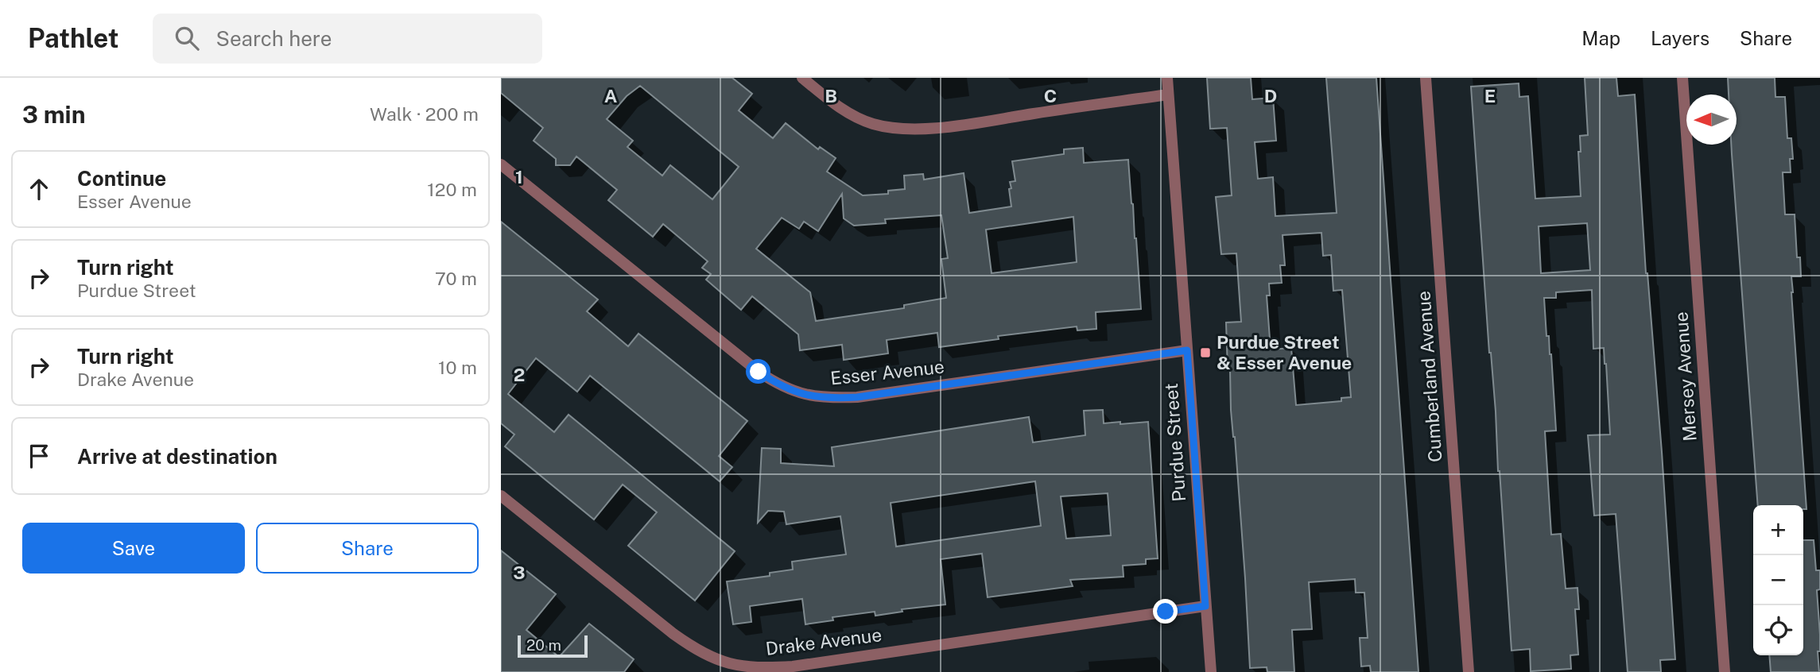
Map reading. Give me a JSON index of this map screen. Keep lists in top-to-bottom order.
{
  "streets": {
    "street": [
      "Esser Avenue",
      "Cumberland Avenue",
      "Mersey Avenue",
      "Purdue Street",
      "Drake Avenue"
    ]
  },
  "crossings": [
    ["Esser Avenue", "Purdue Street"],
    ["Purdue Street", "Drake Avenue"]
  ],
  "places": {
    "transit": ["Purdue Street & Esser Avenue"]
  },
  "scale_bar": "20 m",
  "north": "left",
  "page": {
    "header": "Pathlet",
    "search": "Search here",
    "nav": ["Map", "Layers", "Share"],
    "heading": ["3 min", "Walk · 200 m"],
    "list": [
      ["Continue", "Esser Avenue", "120 m"],
      ["Turn right", "Purdue Street", "70 m"],
      ["Turn right", "Drake Avenue", "10 m"],
      "Arrive at destination"
    ],
    "map_buttons": ["+", "−"],
    "buttons": ["Save", "Share"],
    "scale": "20 m"
  },
  "grid": {
    "columns": [
      "A",
      "B",
      "C",
      "D",
      "E"
    ],
    "rows": ["1", "2", "3"]
  }
}
